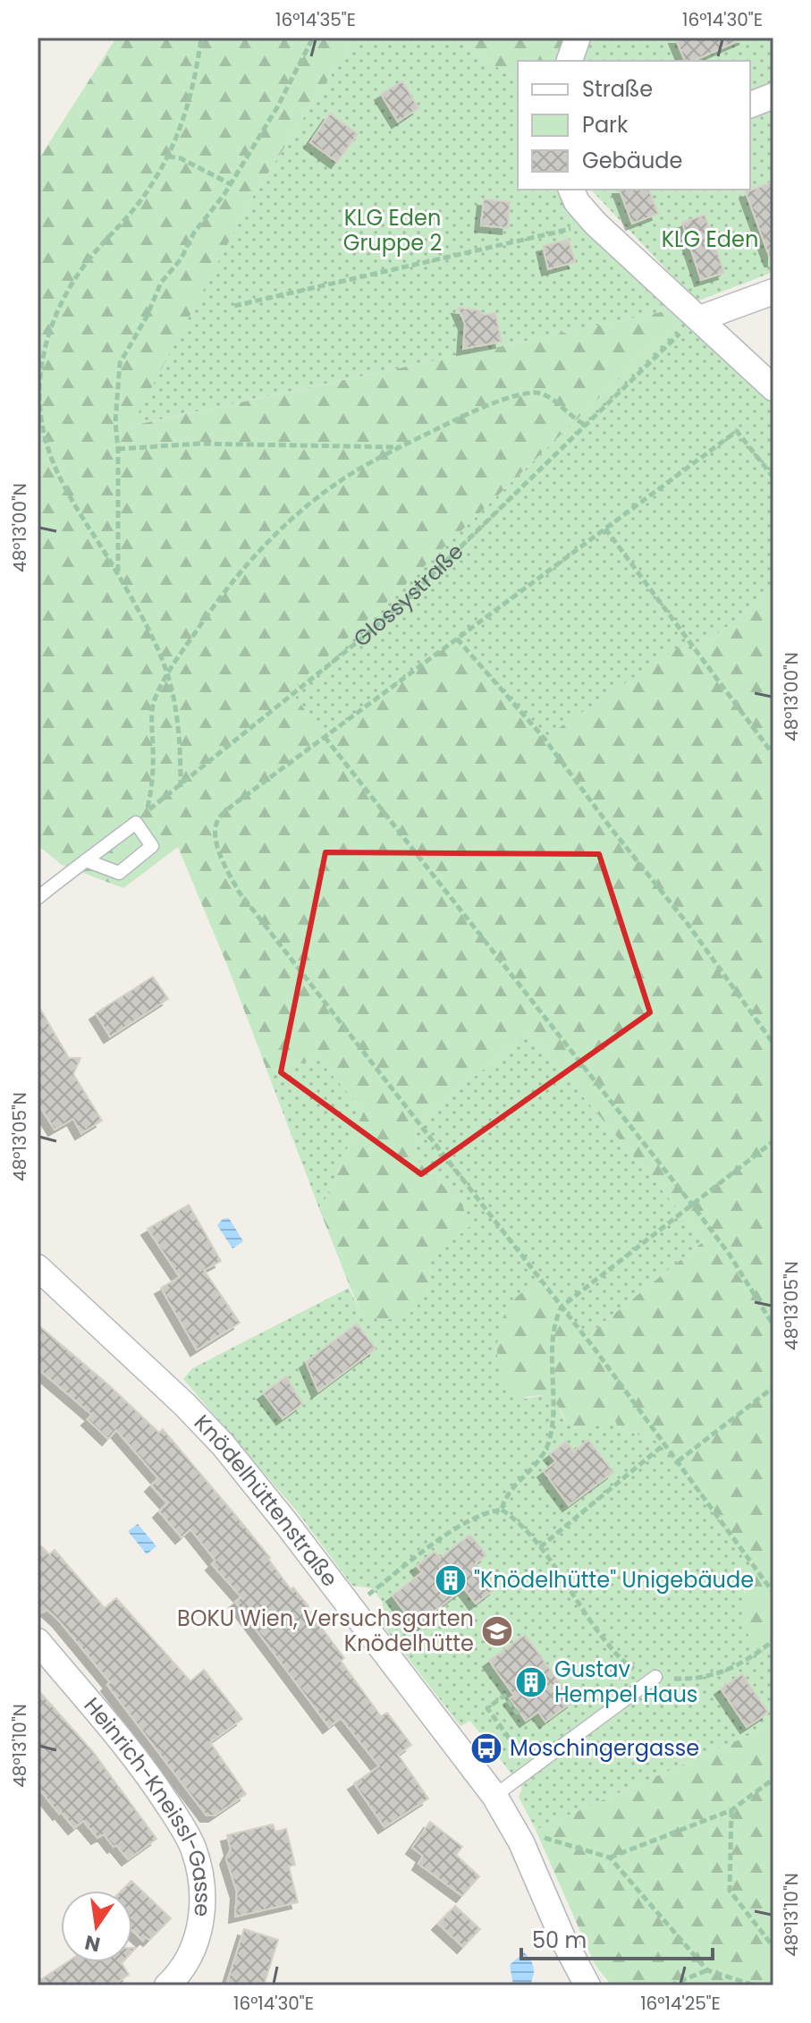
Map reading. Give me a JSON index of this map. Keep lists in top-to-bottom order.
{
  "streets": {
    "street": ["Knödelhüttenstraße", "Heinrich-Kneissl-Gasse"],
    "path": ["Glossystraße"]
  },
  "parks": ["KLG Eden Gruppe 2", "KLG Eden"],
  "places": {
    "building": ["\"Knödelhütte\" Unigebäude", "Gustav Hempel Haus"],
    "school or university": ["BOKU Wien, Versuchsgarten Knödelhütte"],
    "bus stop": ["Moschingergasse"]
  },
  "legend": ["Straße", "Park", "Gebäude"],
  "scale_bar": "50 m",
  "north": "bottom",
  "coordinates": [
    "16°14'35\"E",
    "16°14'30\"E",
    "48°13'00\"N",
    "48°13'05\"N",
    "48°13'10\"N",
    "16°14'25\"E"
  ]
}
